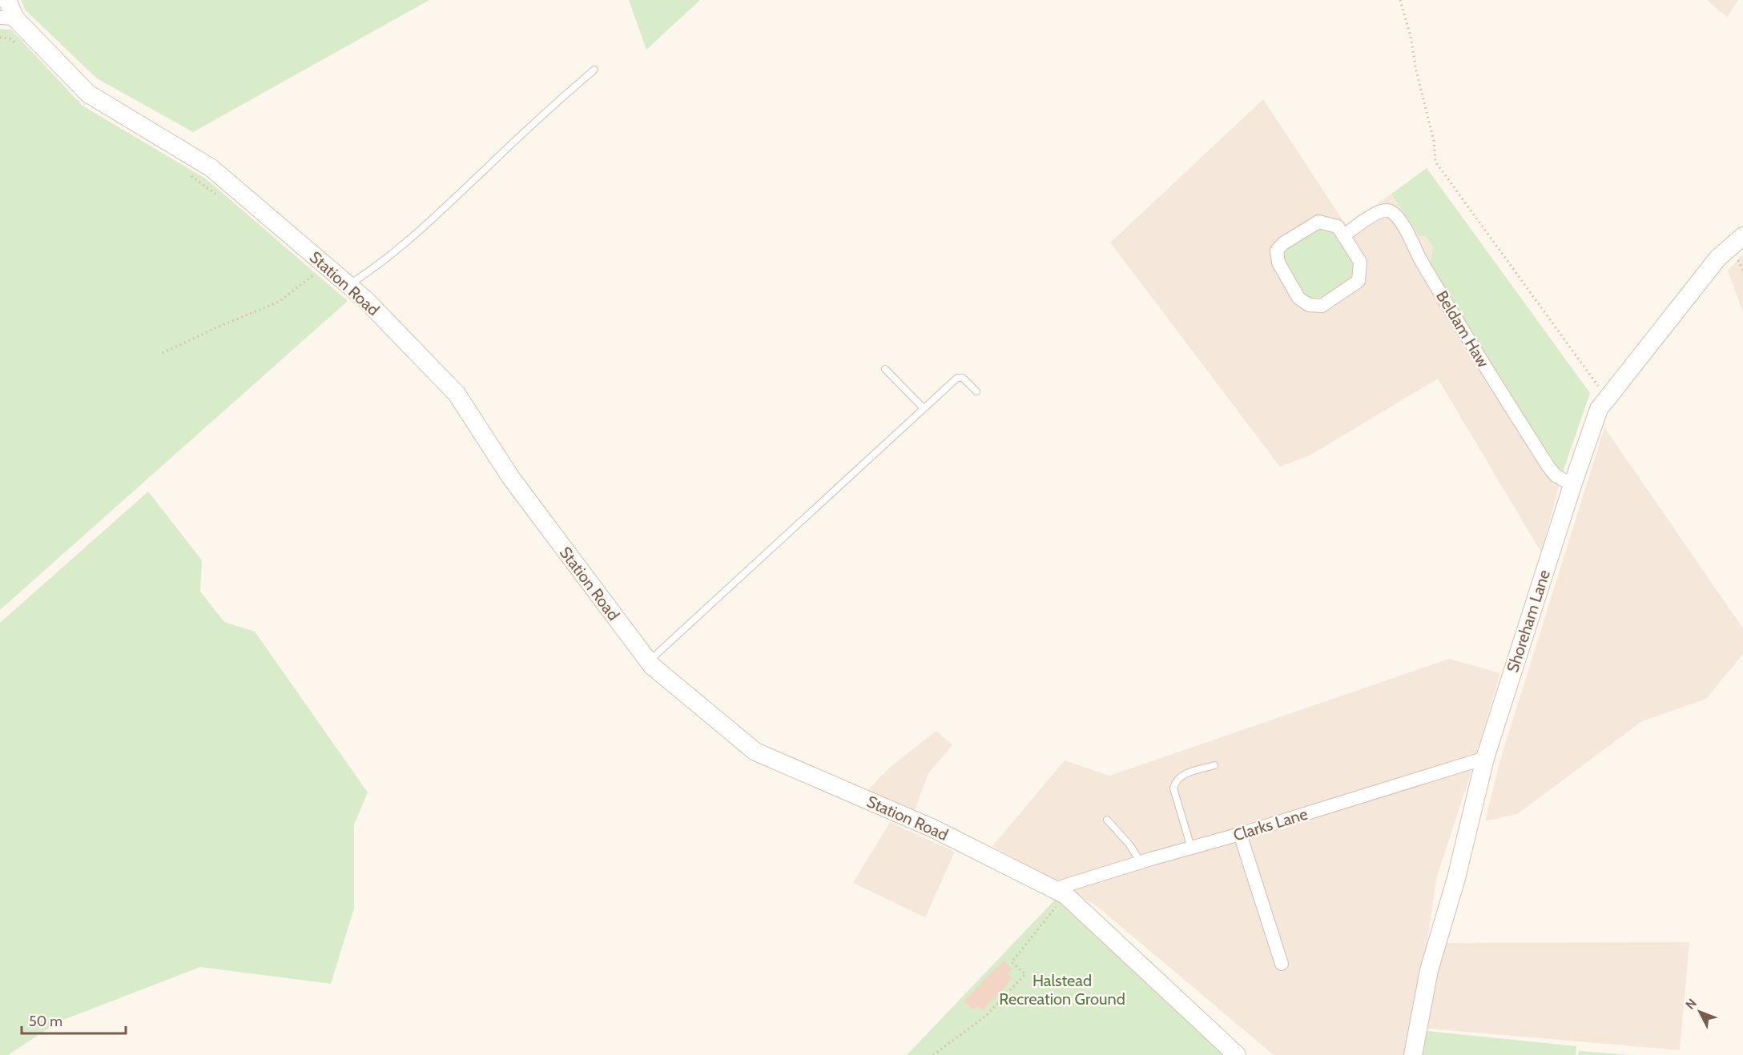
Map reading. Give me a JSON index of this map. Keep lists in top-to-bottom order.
{
  "streets": {
    "street": [
      "Station Road",
      "Beldam Haw",
      "Shoreham Lane",
      "Clarks Lane"
    ]
  },
  "crossings": [
    ["Station Road", "Clarks Lane"],
    ["Beldam Haw", "Shoreham Lane"],
    ["Shoreham Lane", "Clarks Lane"]
  ],
  "parks": ["Halstead Recreation Ground"],
  "scale_bar": "50 m",
  "north": "top left"
}
